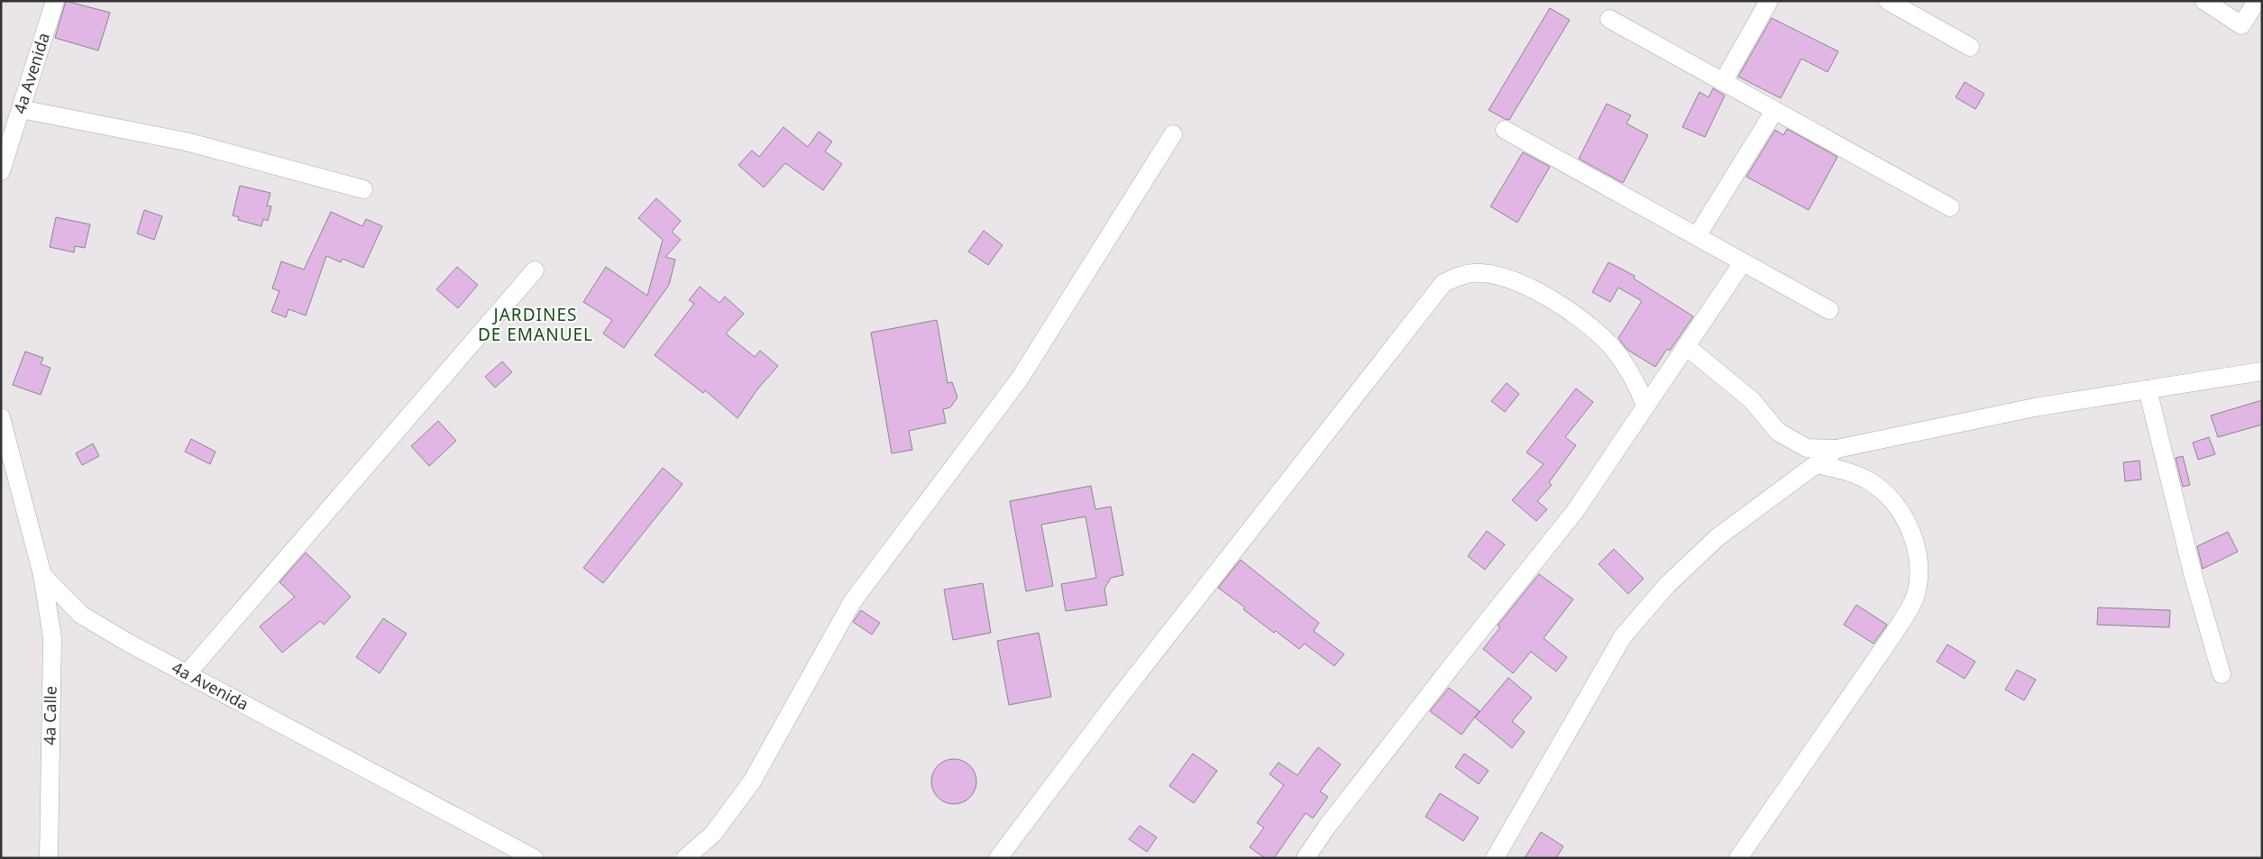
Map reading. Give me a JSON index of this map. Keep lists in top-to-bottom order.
{
  "streets": {
    "street": ["4a Avenida", "4a Calle"]
  },
  "crossings": [
    ["4a Avenida", "4a Calle"]
  ],
  "districts": ["JARDINES DE EMANUEL"]
}
